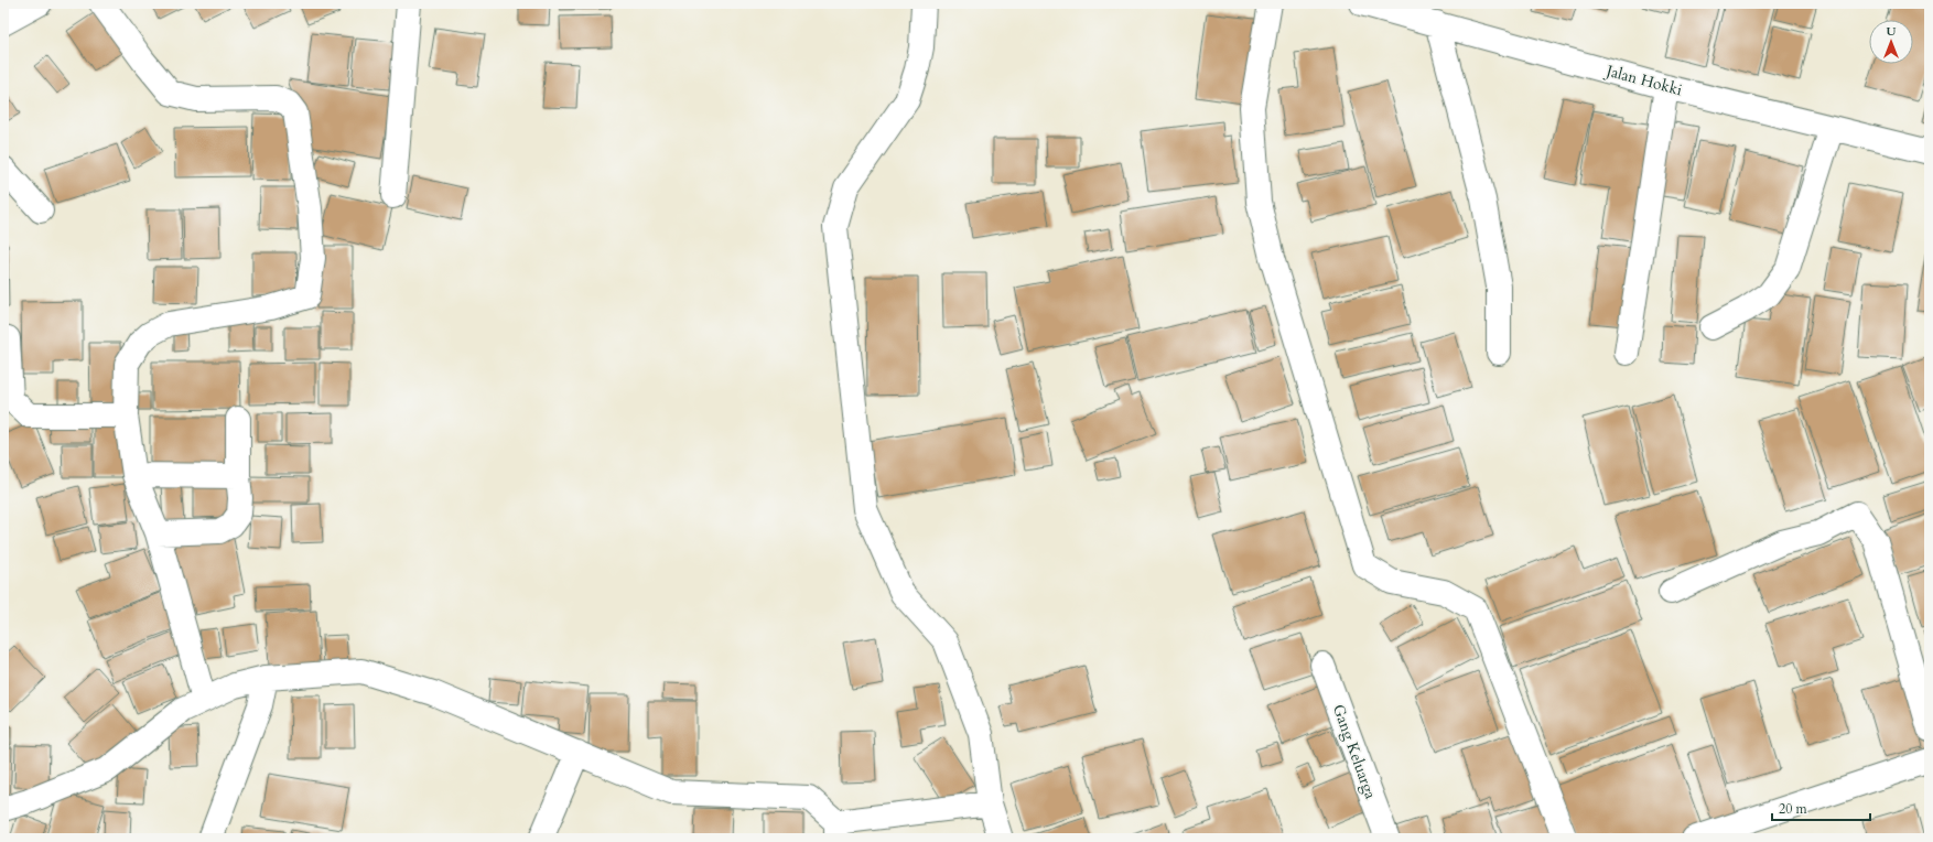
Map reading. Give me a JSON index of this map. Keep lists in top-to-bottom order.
{
  "streets": {
    "street": ["Jalan Hokki", "Gang Keluarga"]
  },
  "scale_bar": "20 m",
  "north": "top"
}
